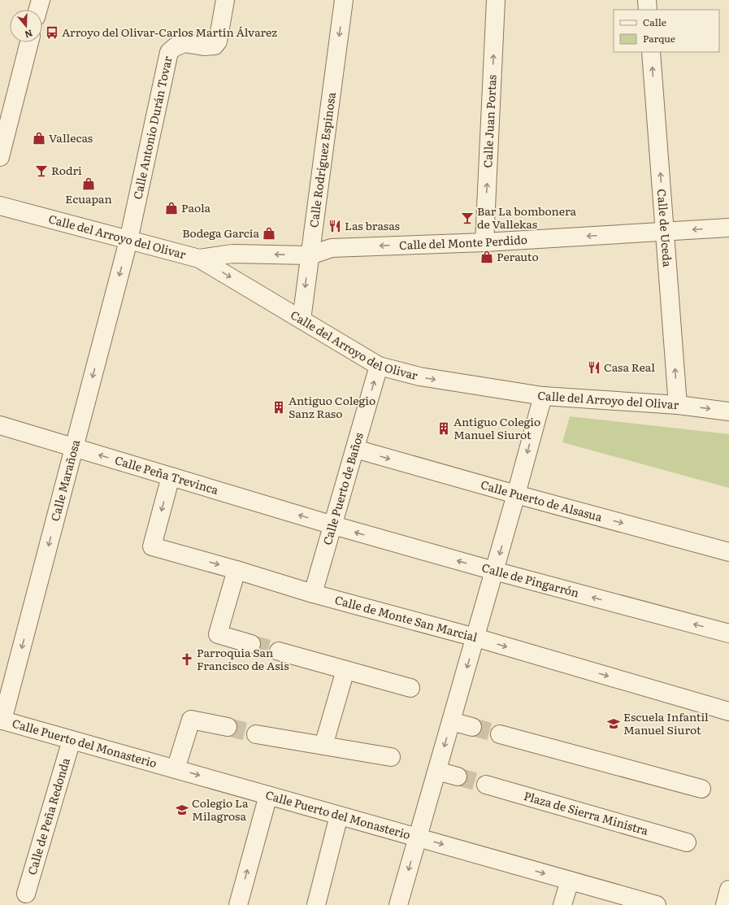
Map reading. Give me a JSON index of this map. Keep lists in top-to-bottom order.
{
  "streets": {
    "street": [
      "Calle Juan Portas",
      "Calle Antonio Durán Tovar",
      "Calle Rodríguez Espinosa",
      "Calle de Uceda",
      "Calle del Arroyo del Olivar",
      "Calle del Monte Perdido",
      "Calle Peña Trevinca",
      "Calle Marañosa",
      "Calle Puerto de Baños",
      "Calle Puerto de Alsasua",
      "Calle de Pingarrón",
      "Calle de Monte San Marcial",
      "Calle Puerto del Monasterio",
      "Plaza de Sierra Ministra",
      "Calle de Peña Redonda"
    ]
  },
  "crossings": [
    ["Calle Juan Portas", "Calle del Monte Perdido"],
    ["Calle Antonio Durán Tovar", "Calle del Arroyo del Olivar"],
    ["Calle Antonio Durán Tovar", "Calle Marañosa"],
    ["Calle Rodríguez Espinosa", "Calle del Arroyo del Olivar"],
    ["Calle Rodríguez Espinosa", "Calle del Monte Perdido"],
    ["Calle de Uceda", "Calle del Arroyo del Olivar"],
    ["Calle de Uceda", "Calle del Monte Perdido"],
    ["Calle del Arroyo del Olivar", "Calle del Monte Perdido"],
    ["Calle del Arroyo del Olivar", "Calle Marañosa"],
    ["Calle del Arroyo del Olivar", "Calle Puerto de Baños"],
    ["Calle Peña Trevinca", "Calle Marañosa"],
    ["Calle Peña Trevinca", "Calle Puerto de Baños"],
    ["Calle Peña Trevinca", "Calle de Pingarrón"],
    ["Calle Peña Trevinca", "Calle de Monte San Marcial"],
    ["Calle Marañosa", "Calle Puerto del Monasterio"],
    ["Calle Puerto de Baños", "Calle Puerto de Alsasua"],
    ["Calle Puerto de Baños", "Calle de Pingarrón"],
    ["Calle Puerto de Baños", "Calle de Monte San Marcial"],
    ["Calle Puerto del Monasterio", "Calle de Peña Redonda"]
  ],
  "one_way": [
    "Calle Juan Portas",
    "Calle Rodríguez Espinosa",
    "Calle de Uceda",
    "Calle del Arroyo del Olivar",
    "Calle del Monte Perdido",
    "Calle Peña Trevinca",
    "Calle Marañosa",
    "Calle Puerto de Baños",
    "Calle Puerto de Alsasua"
  ],
  "places": {
    "bus stop": ["Arroyo del Olivar-Carlos Martín Álvarez"],
    "shop": [
      "Vallecas",
      "Ecuapan",
      "Paola",
      "Bodega García",
      "Perauto"
    ],
    "bar": ["Rodri", "Bar La bombonera de Vallekas"],
    "restaurant": ["Las brasas", "Casa Real"],
    "building": ["Antiguo Colegio Sanz Raso", "Antiguo Colegio Manuel Siurot"],
    "church": ["Parroquia San Francisco de Asís"],
    "school or university": ["Escuela Infantil Manuel Siurot", "Colegio La Milagrosa"]
  },
  "legend": ["Calle", "Parque"],
  "north": "bottom"
}
